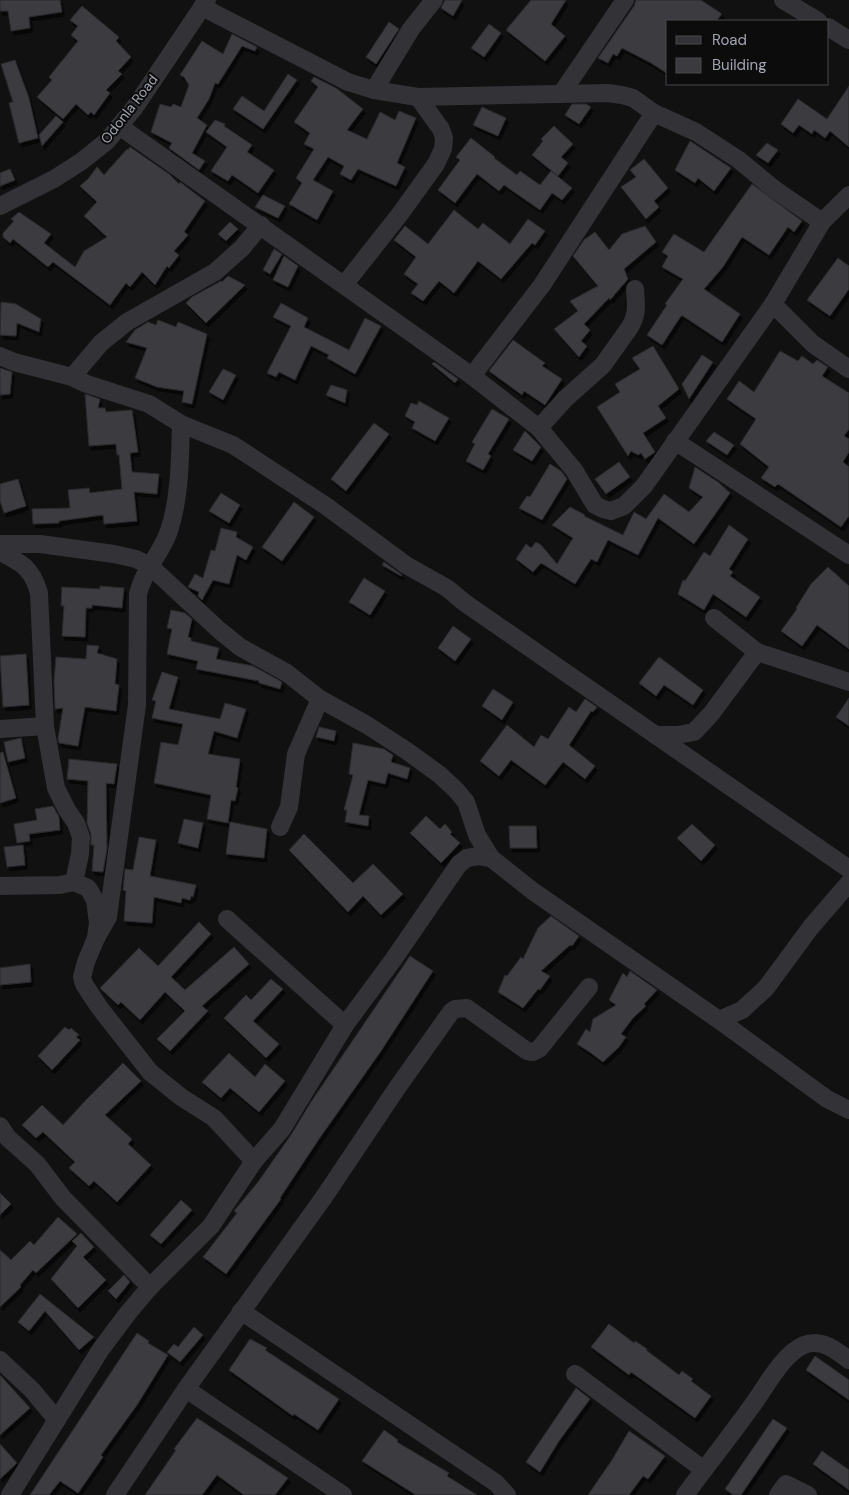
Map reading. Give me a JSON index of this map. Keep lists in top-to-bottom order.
{
  "streets": {
    "street": ["Odonla Road"]
  },
  "legend": ["Road", "Building"]
}
